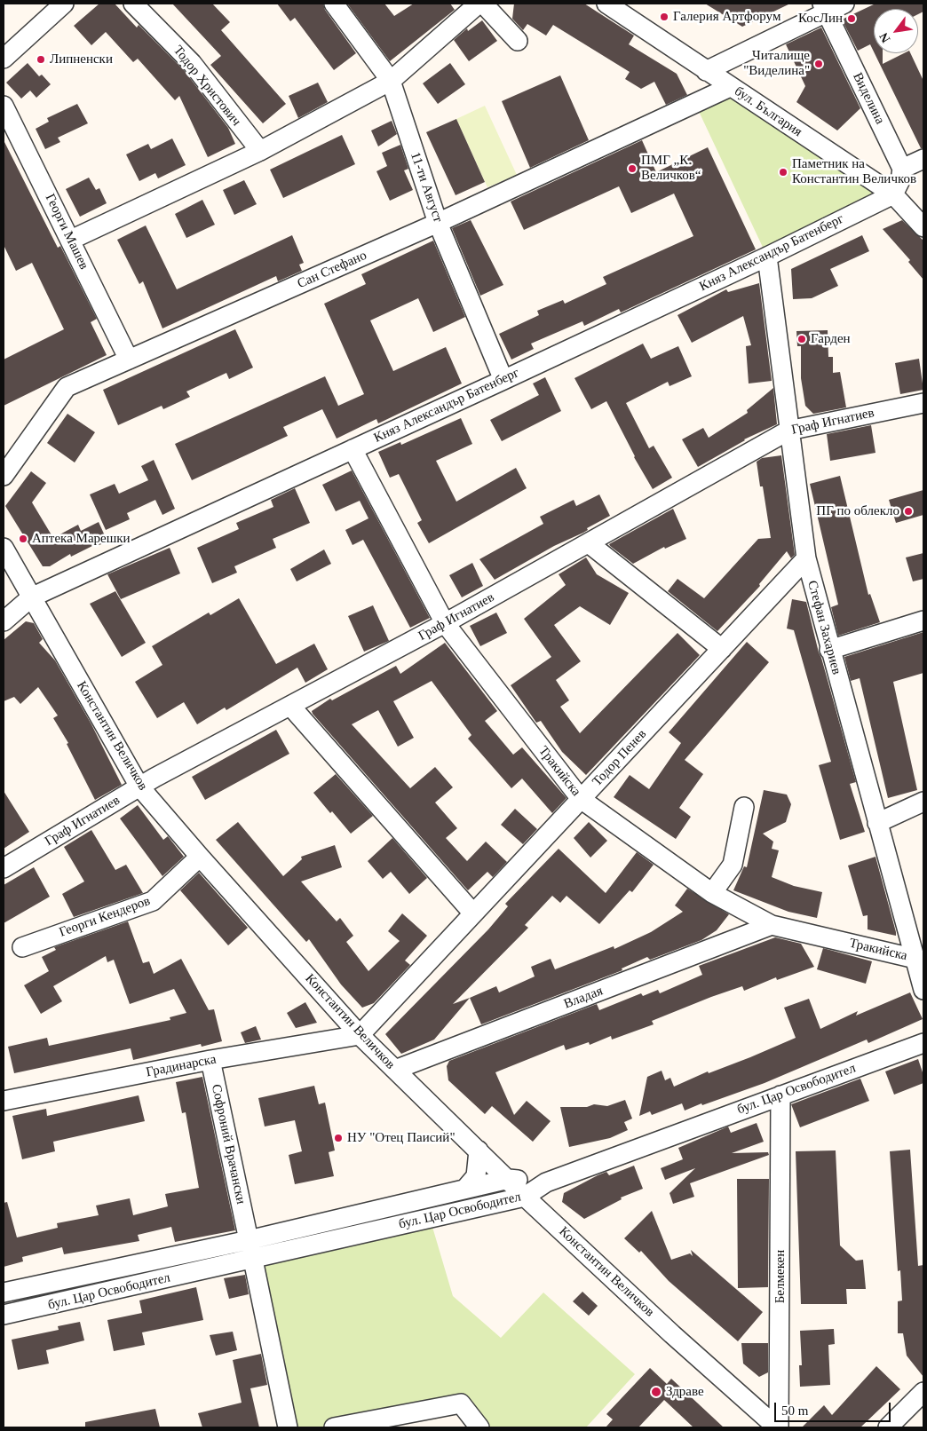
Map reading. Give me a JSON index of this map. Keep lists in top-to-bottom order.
{
  "streets": {
    "street": [
      "Тодор Христович",
      "Виделина",
      "бул. България",
      "11-ти Август",
      "Георги Машев",
      "Княз Александър Батенберг",
      "Сан Стефано",
      "Граф Игнатиев",
      "Стефан Захариев",
      "Константин Величков",
      "Тодор Пенев",
      "Тракийска",
      "Георги Кендеров",
      "Владая",
      "Градинарска",
      "бул. Цар Освободител",
      "Софроний Врачански",
      "Белмекен"
    ]
  },
  "crossings": [
    ["бул. България", "Княз Александър Батенберг"],
    ["бул. България", "Сан Стефано"],
    ["11-ти Август", "Княз Александър Батенберг"],
    ["11-ти Август", "Сан Стефано"],
    ["Георги Машев", "Сан Стефано"],
    ["Княз Александър Батенберг", "Стефан Захариев"],
    ["Княз Александър Батенберг", "Константин Величков"],
    ["Княз Александър Батенберг", "Тракийска"],
    ["Граф Игнатиев", "Стефан Захариев"],
    ["Граф Игнатиев", "Константин Величков"],
    ["Граф Игнатиев", "Тракийска"],
    ["Стефан Захариев", "Тодор Пенев"],
    ["Стефан Захариев", "Тракийска"],
    ["Константин Величков", "Тодор Пенев"],
    ["Константин Величков", "Георги Кендеров"],
    ["Константин Величков", "Владая"],
    ["Константин Величков", "Градинарска"],
    ["Константин Величков", "бул. Цар Освободител"],
    ["Константин Величков", "Белмекен"],
    ["Тодор Пенев", "Тракийска"],
    ["Тодор Пенев", "Градинарска"],
    ["Тракийска", "Владая"],
    ["Градинарска", "Софроний Врачански"],
    ["бул. Цар Освободител", "Софроний Врачански"],
    ["бул. Цар Освободител", "Белмекен"]
  ],
  "places": [
    "Галерия Артфорум",
    "КосЛин",
    "Липненски",
    "Читалище \"Виделина\"",
    "ПМГ „К. Величков“",
    "Паметник на Константин Величков",
    "Гарден",
    "ПГ по облекло",
    "Аптека Марешки",
    "НУ \"Отец Паисий\"",
    "Здраве"
  ],
  "scale_bar": "50 m",
  "north": "bottom left"
}
